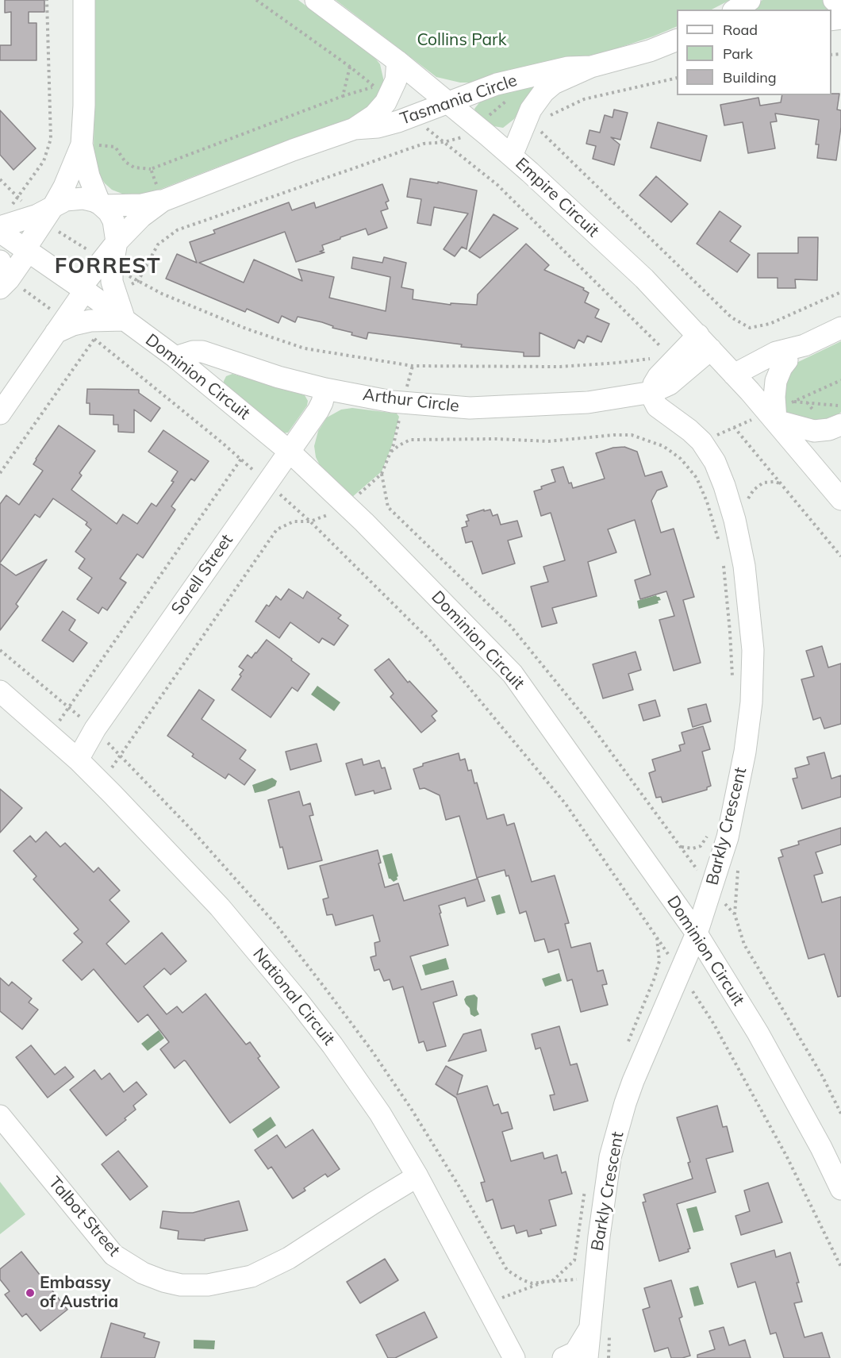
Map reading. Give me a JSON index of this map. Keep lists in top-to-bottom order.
{
  "streets": {
    "street": [
      "Tasmania Circle",
      "Empire Circuit",
      "Dominion Circuit",
      "Arthur Circle",
      "Sorell Street",
      "Barkly Crescent",
      "National Circuit",
      "Talbot Street"
    ]
  },
  "crossings": [
    ["Tasmania Circle", "Empire Circuit"],
    ["Tasmania Circle", "Dominion Circuit"],
    ["Dominion Circuit", "Arthur Circle"],
    ["Dominion Circuit", "Sorell Street"],
    ["Dominion Circuit", "Barkly Crescent"],
    ["Arthur Circle", "Sorell Street"],
    ["Arthur Circle", "Barkly Crescent"],
    ["Sorell Street", "National Circuit"],
    ["National Circuit", "Talbot Street"]
  ],
  "districts": ["FORREST"],
  "parks": ["Collins Park"],
  "places": ["Embassy of Austria"],
  "legend": ["Road", "Park", "Building"]
}
